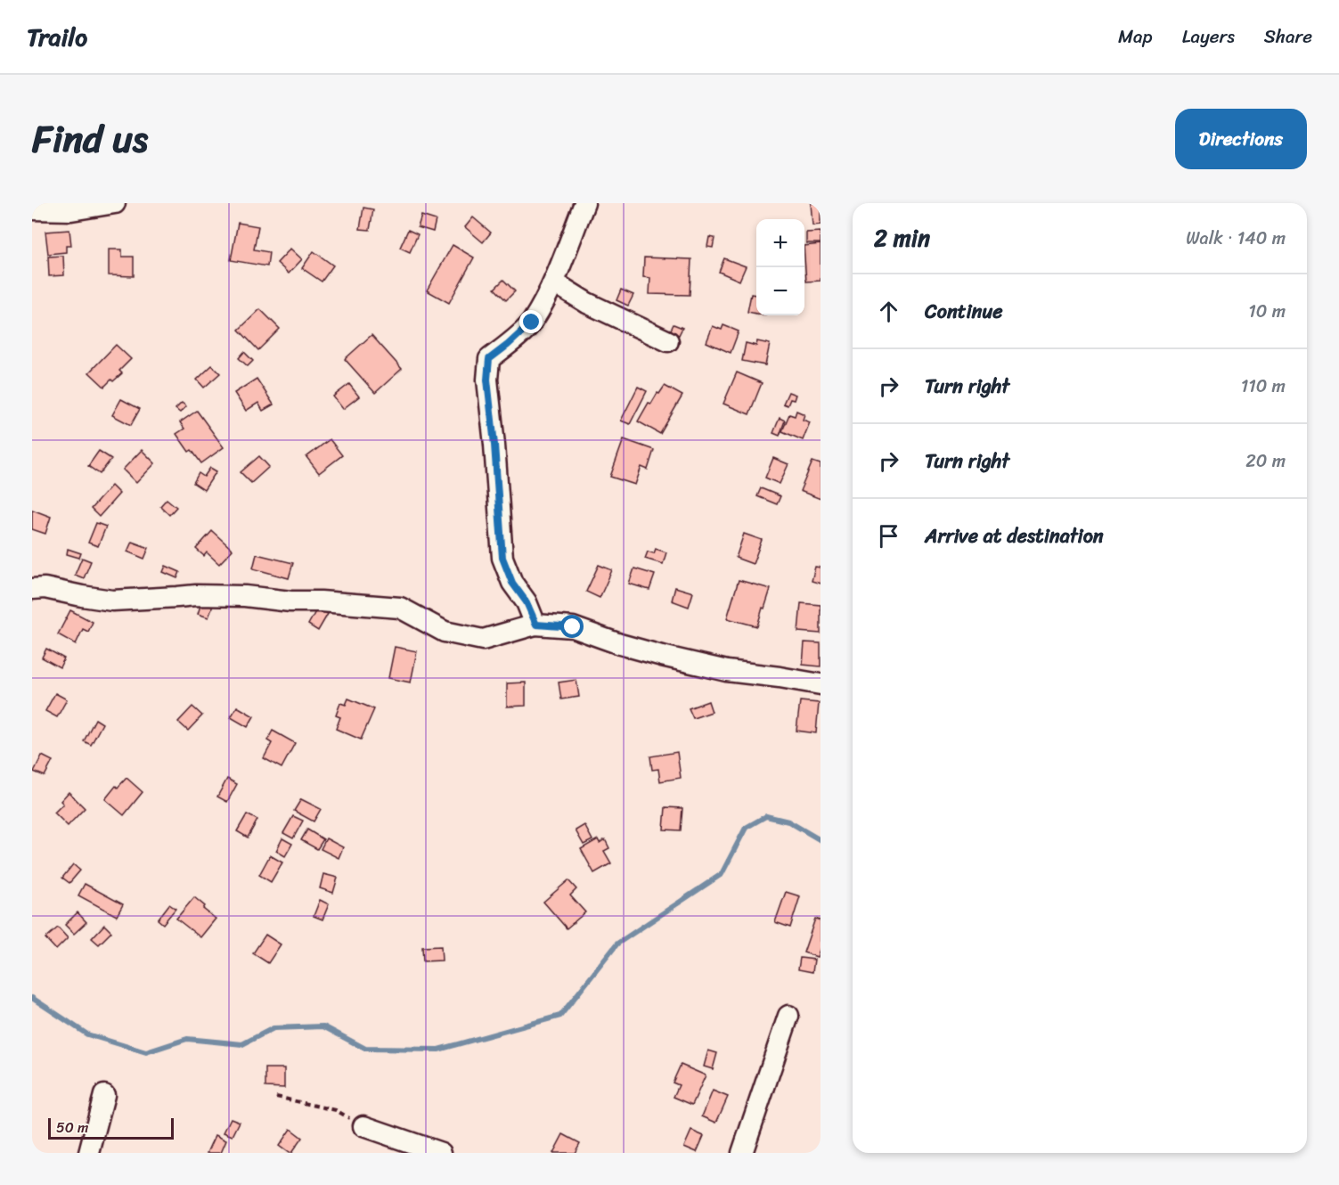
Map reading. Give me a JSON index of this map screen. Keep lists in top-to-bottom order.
{
  "scale_bar": "50 m",
  "page": {
    "header": "Trailo",
    "nav": ["Map", "Layers", "Share"],
    "title": "Find us",
    "buttons": "Directions",
    "heading": ["2 min", "Walk · 140 m"],
    "map_buttons": ["+", "−"],
    "list": [
      ["Continue", "10 m"],
      ["Turn right", "110 m"],
      ["Turn right", "20 m"],
      "Arrive at destination"
    ],
    "scale": "50 m"
  }
}
